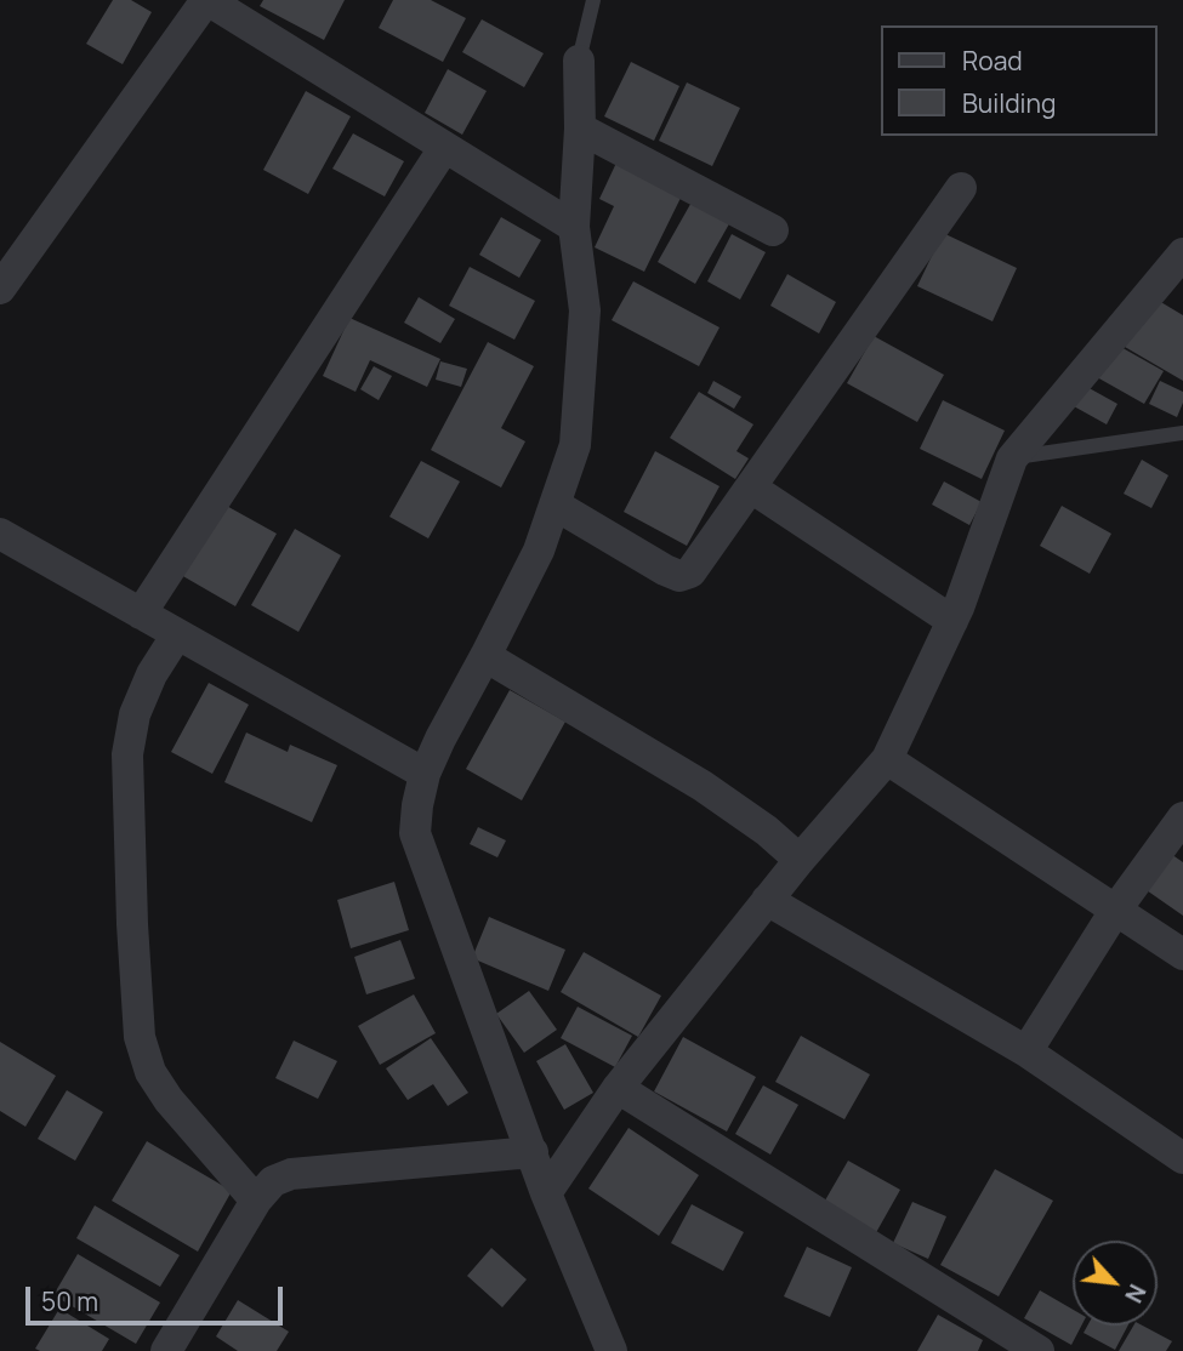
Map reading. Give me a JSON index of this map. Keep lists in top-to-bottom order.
{
  "legend": ["Road", "Building"],
  "scale_bar": "50 m",
  "north": "bottom right"
}
